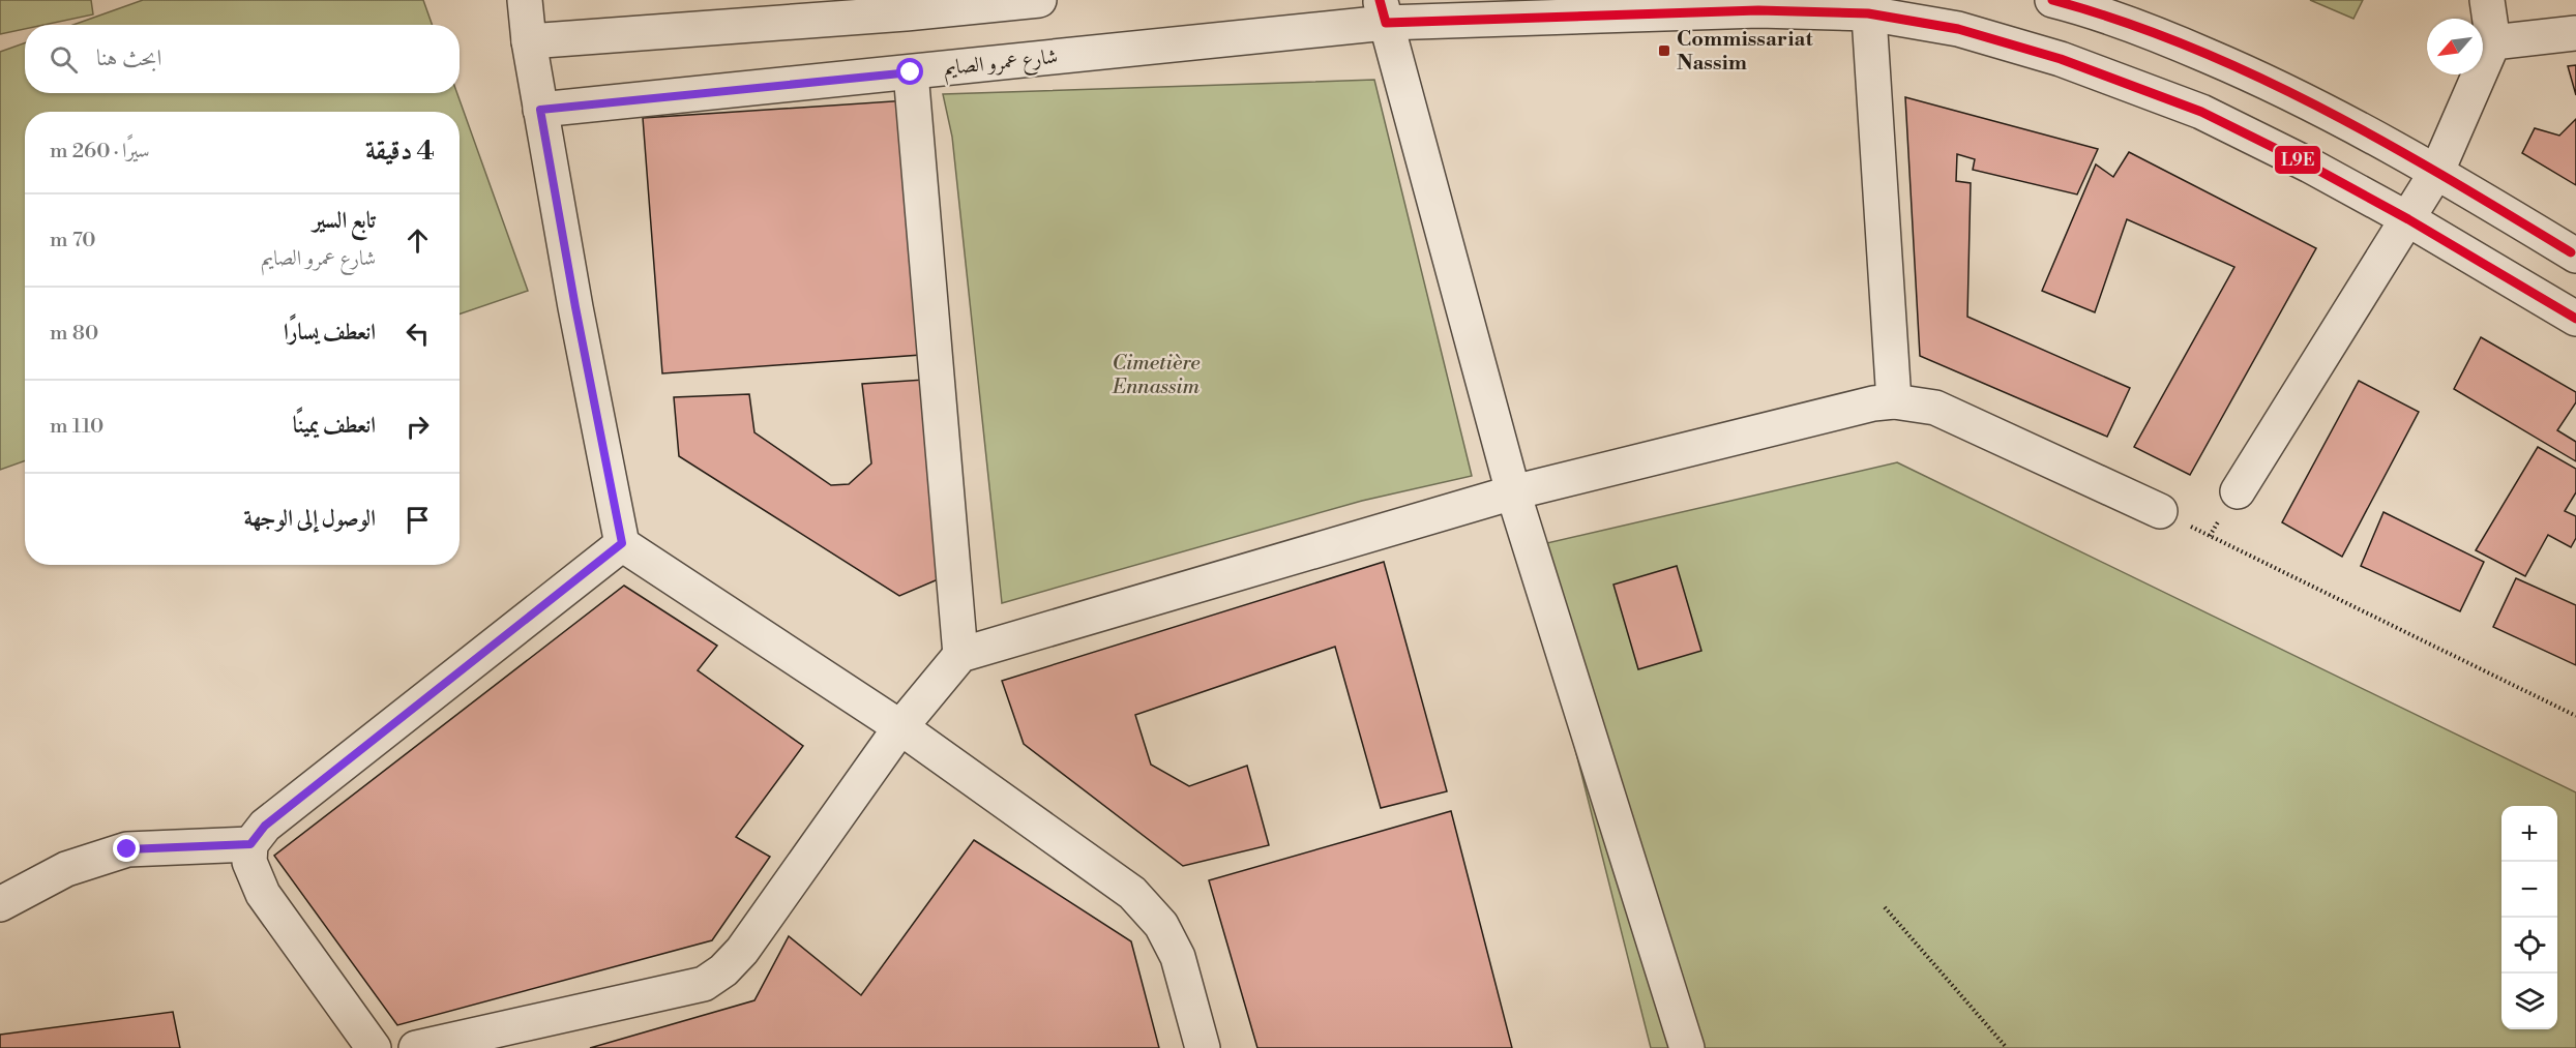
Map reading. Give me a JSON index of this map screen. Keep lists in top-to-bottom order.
{
  "streets": {
    "street": ["شارع عمرو الصايم"]
  },
  "parks": ["Cimetière Ennassim"],
  "places": {
    "transit": ["Commissariat Nassim"]
  },
  "lines": ["transit line L9E"],
  "north": "bottom left",
  "page": {
    "search": "ابحث هنا",
    "heading": ["4 دقيقة", "سيرًا · 260 m"],
    "list": [
      ["تابع السير", "شارع عمرو الصايم", "70 m"],
      ["انعطف يسارًا", "80 m"],
      ["انعطف يمينًا", "110 m"],
      "الوصول إلى الوجهة"
    ],
    "map_buttons": ["+", "−"]
  }
}
